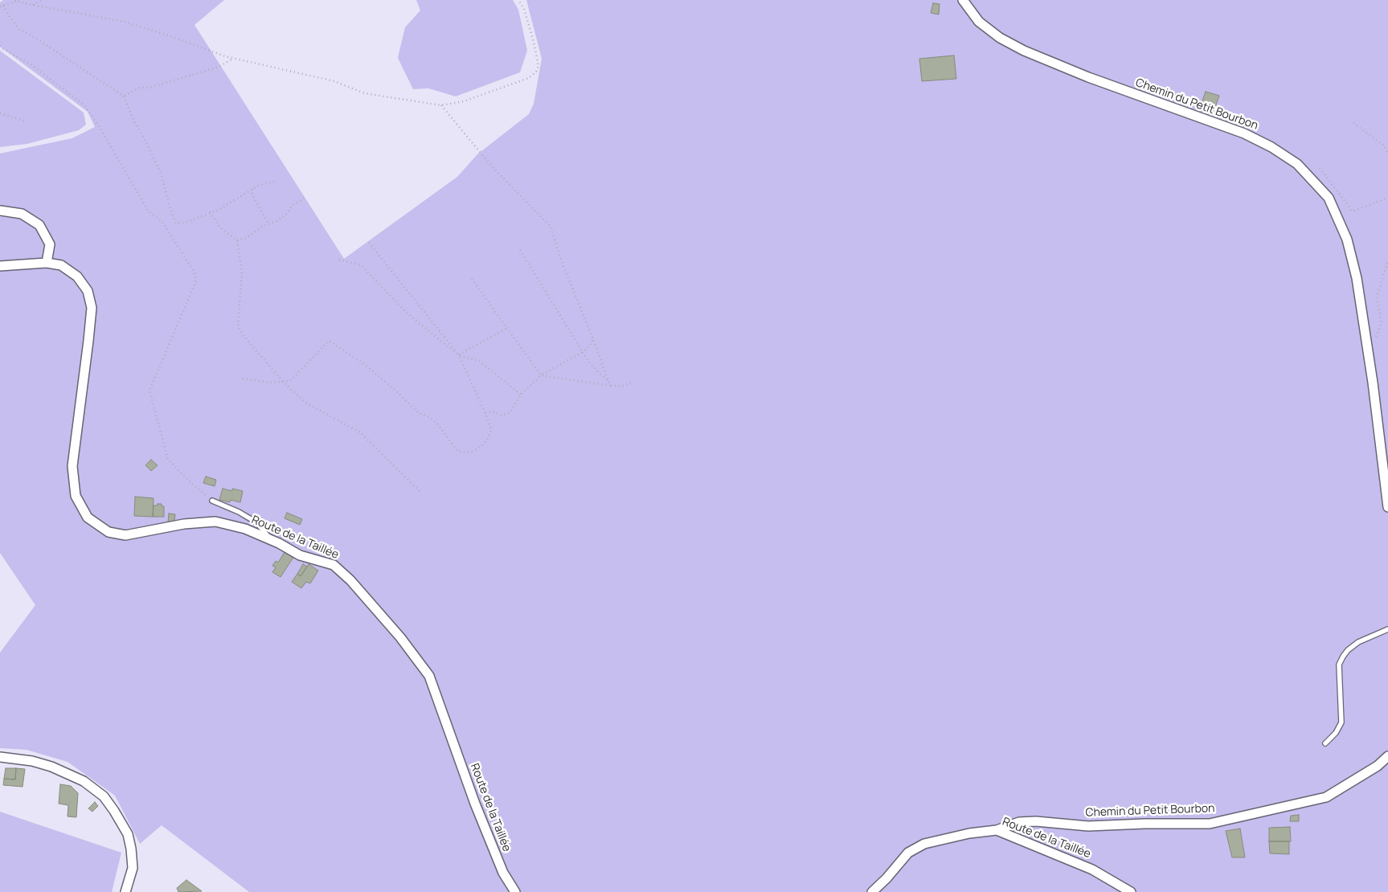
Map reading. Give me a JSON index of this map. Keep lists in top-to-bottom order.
{
  "streets": {
    "street": ["Chemin du Petit Bourbon", "Route de la Taillée"]
  },
  "crossings": [
    ["Chemin du Petit Bourbon", "Route de la Taillée"]
  ]
}
